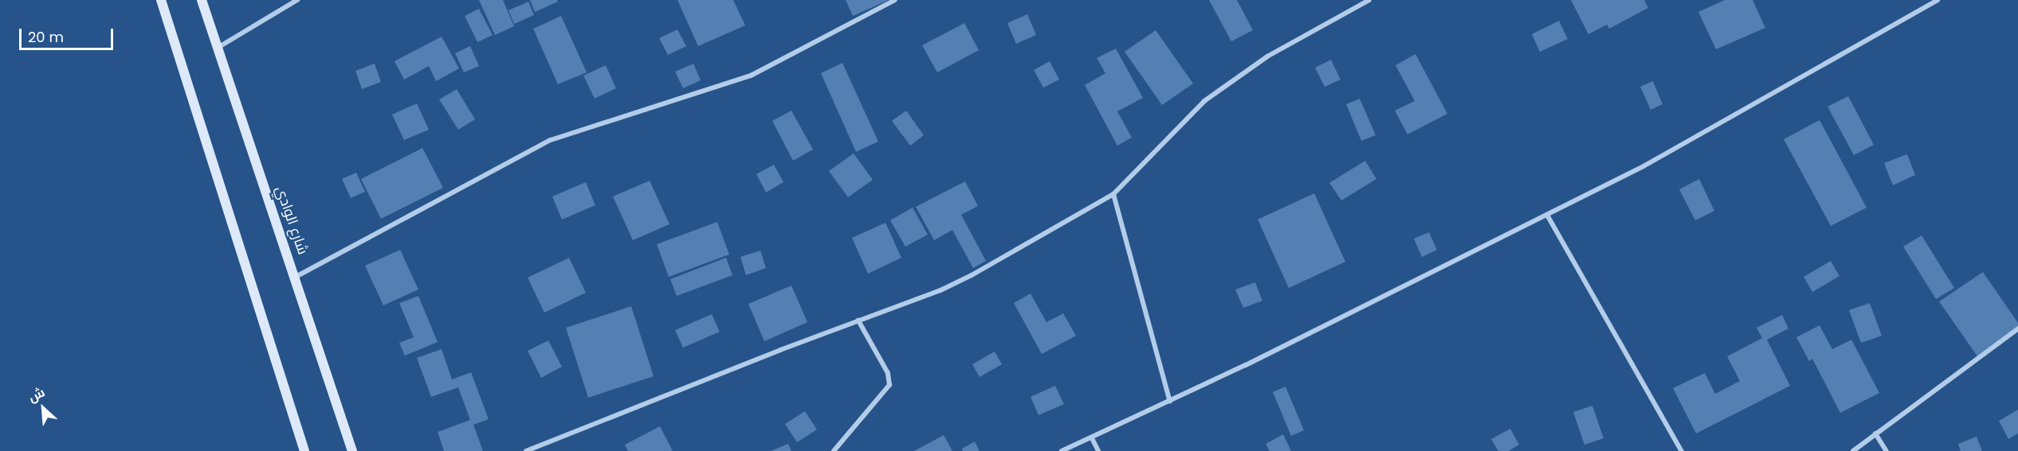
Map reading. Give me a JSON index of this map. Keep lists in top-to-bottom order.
{
  "streets": {
    "main road": ["شارع الوادي"]
  },
  "scale_bar": "20 m",
  "north": "top left"
}
